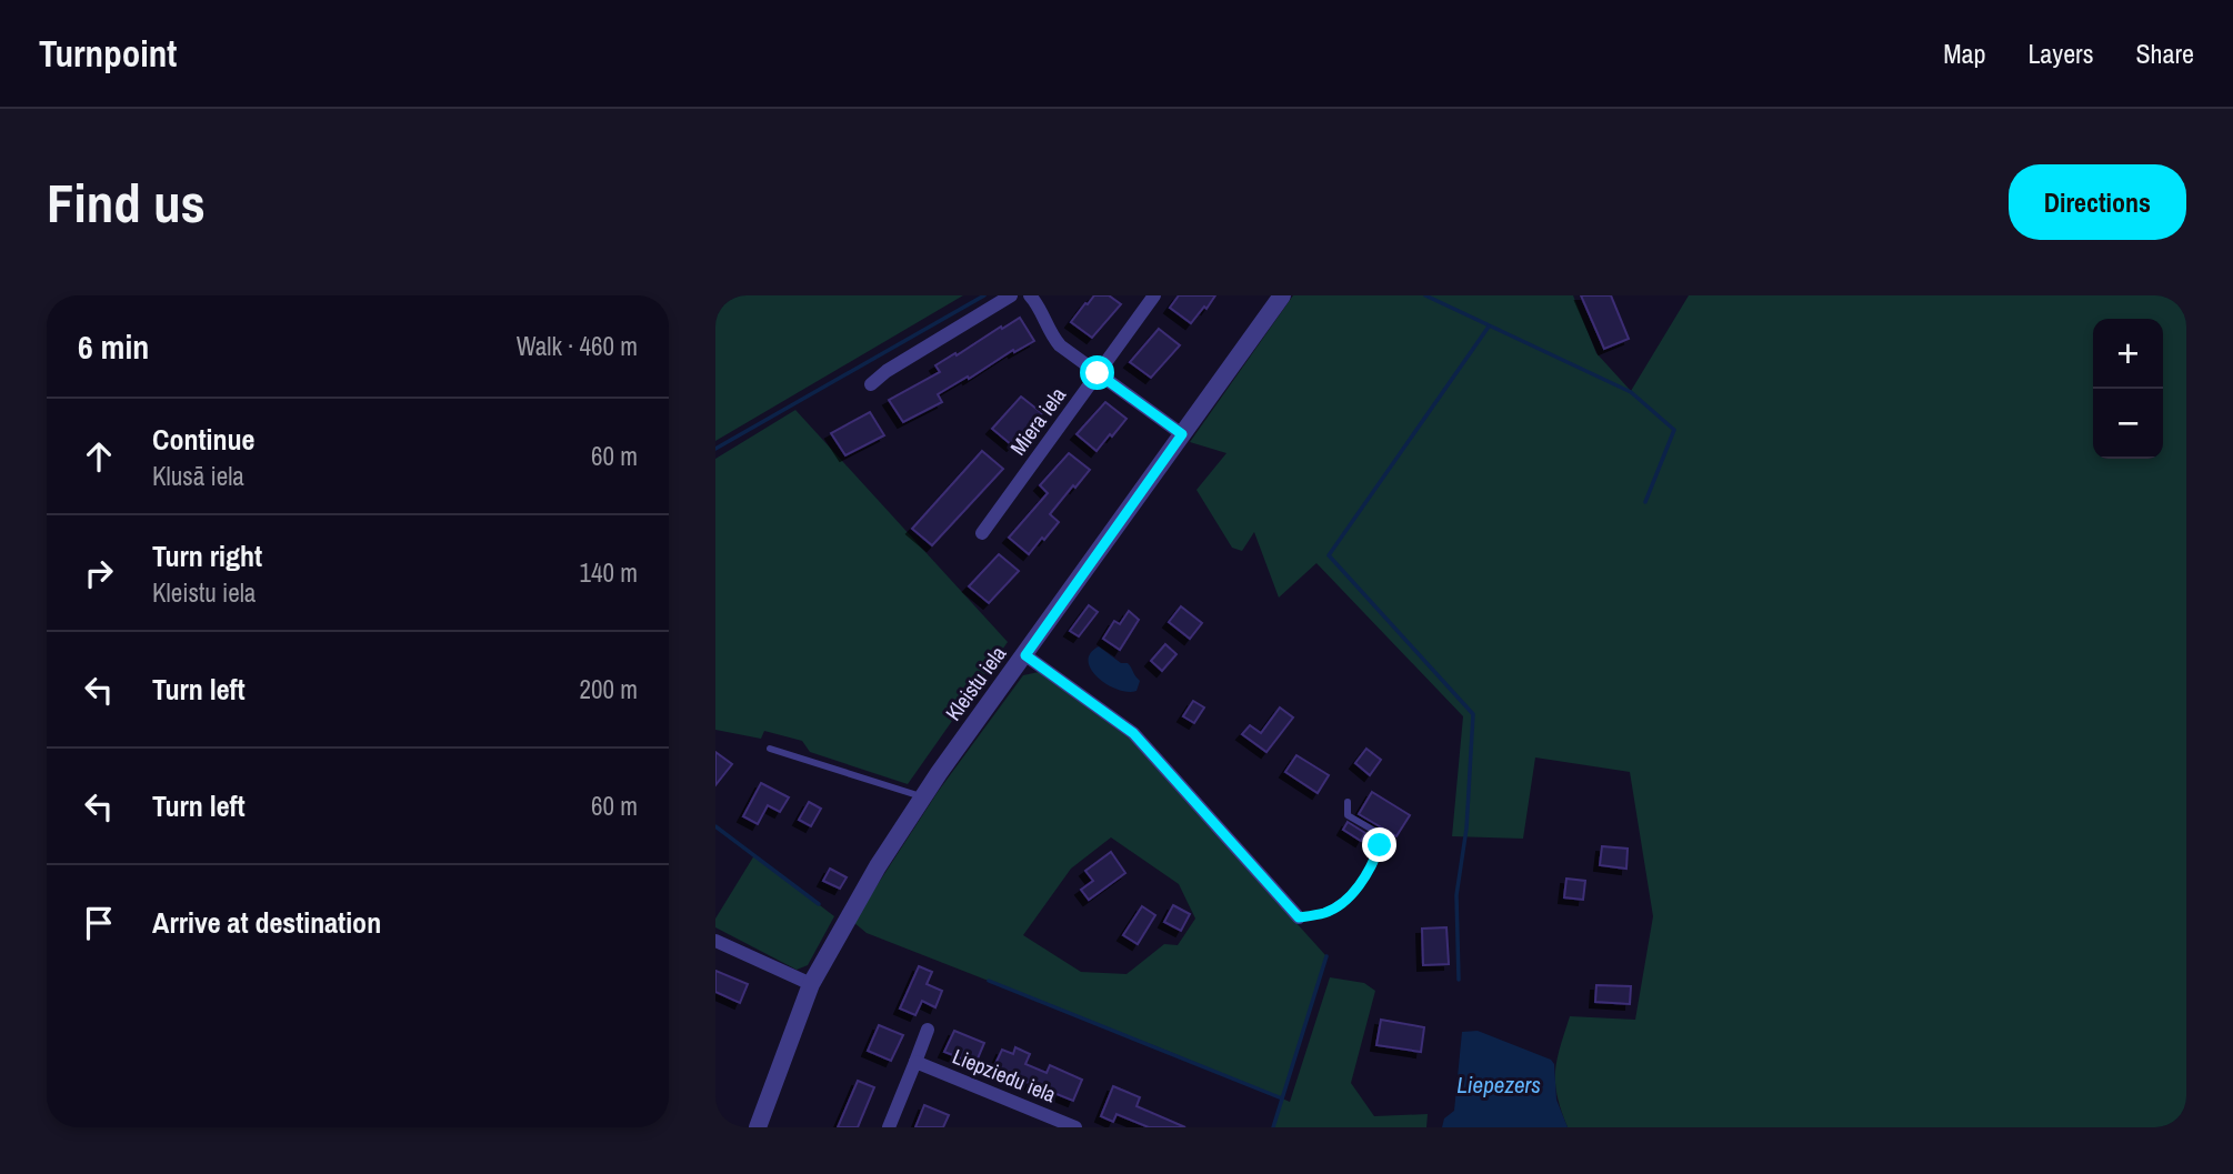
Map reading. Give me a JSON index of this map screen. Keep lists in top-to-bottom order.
{
  "streets": {
    "street": ["Miera iela", "Kleistu iela", "Liepziedu iela"]
  },
  "water": ["Liepezers"],
  "page": {
    "header": "Turnpoint",
    "nav": ["Map", "Layers", "Share"],
    "buttons": "Directions",
    "title": "Find us",
    "heading": ["6 min", "Walk · 460 m"],
    "map_buttons": ["+", "−"],
    "list": [
      ["Continue", "Klusā iela", "60 m"],
      ["Turn right", "Kleistu iela", "140 m"],
      ["Turn left", "200 m"],
      ["Turn left", "60 m"],
      "Arrive at destination"
    ]
  }
}
